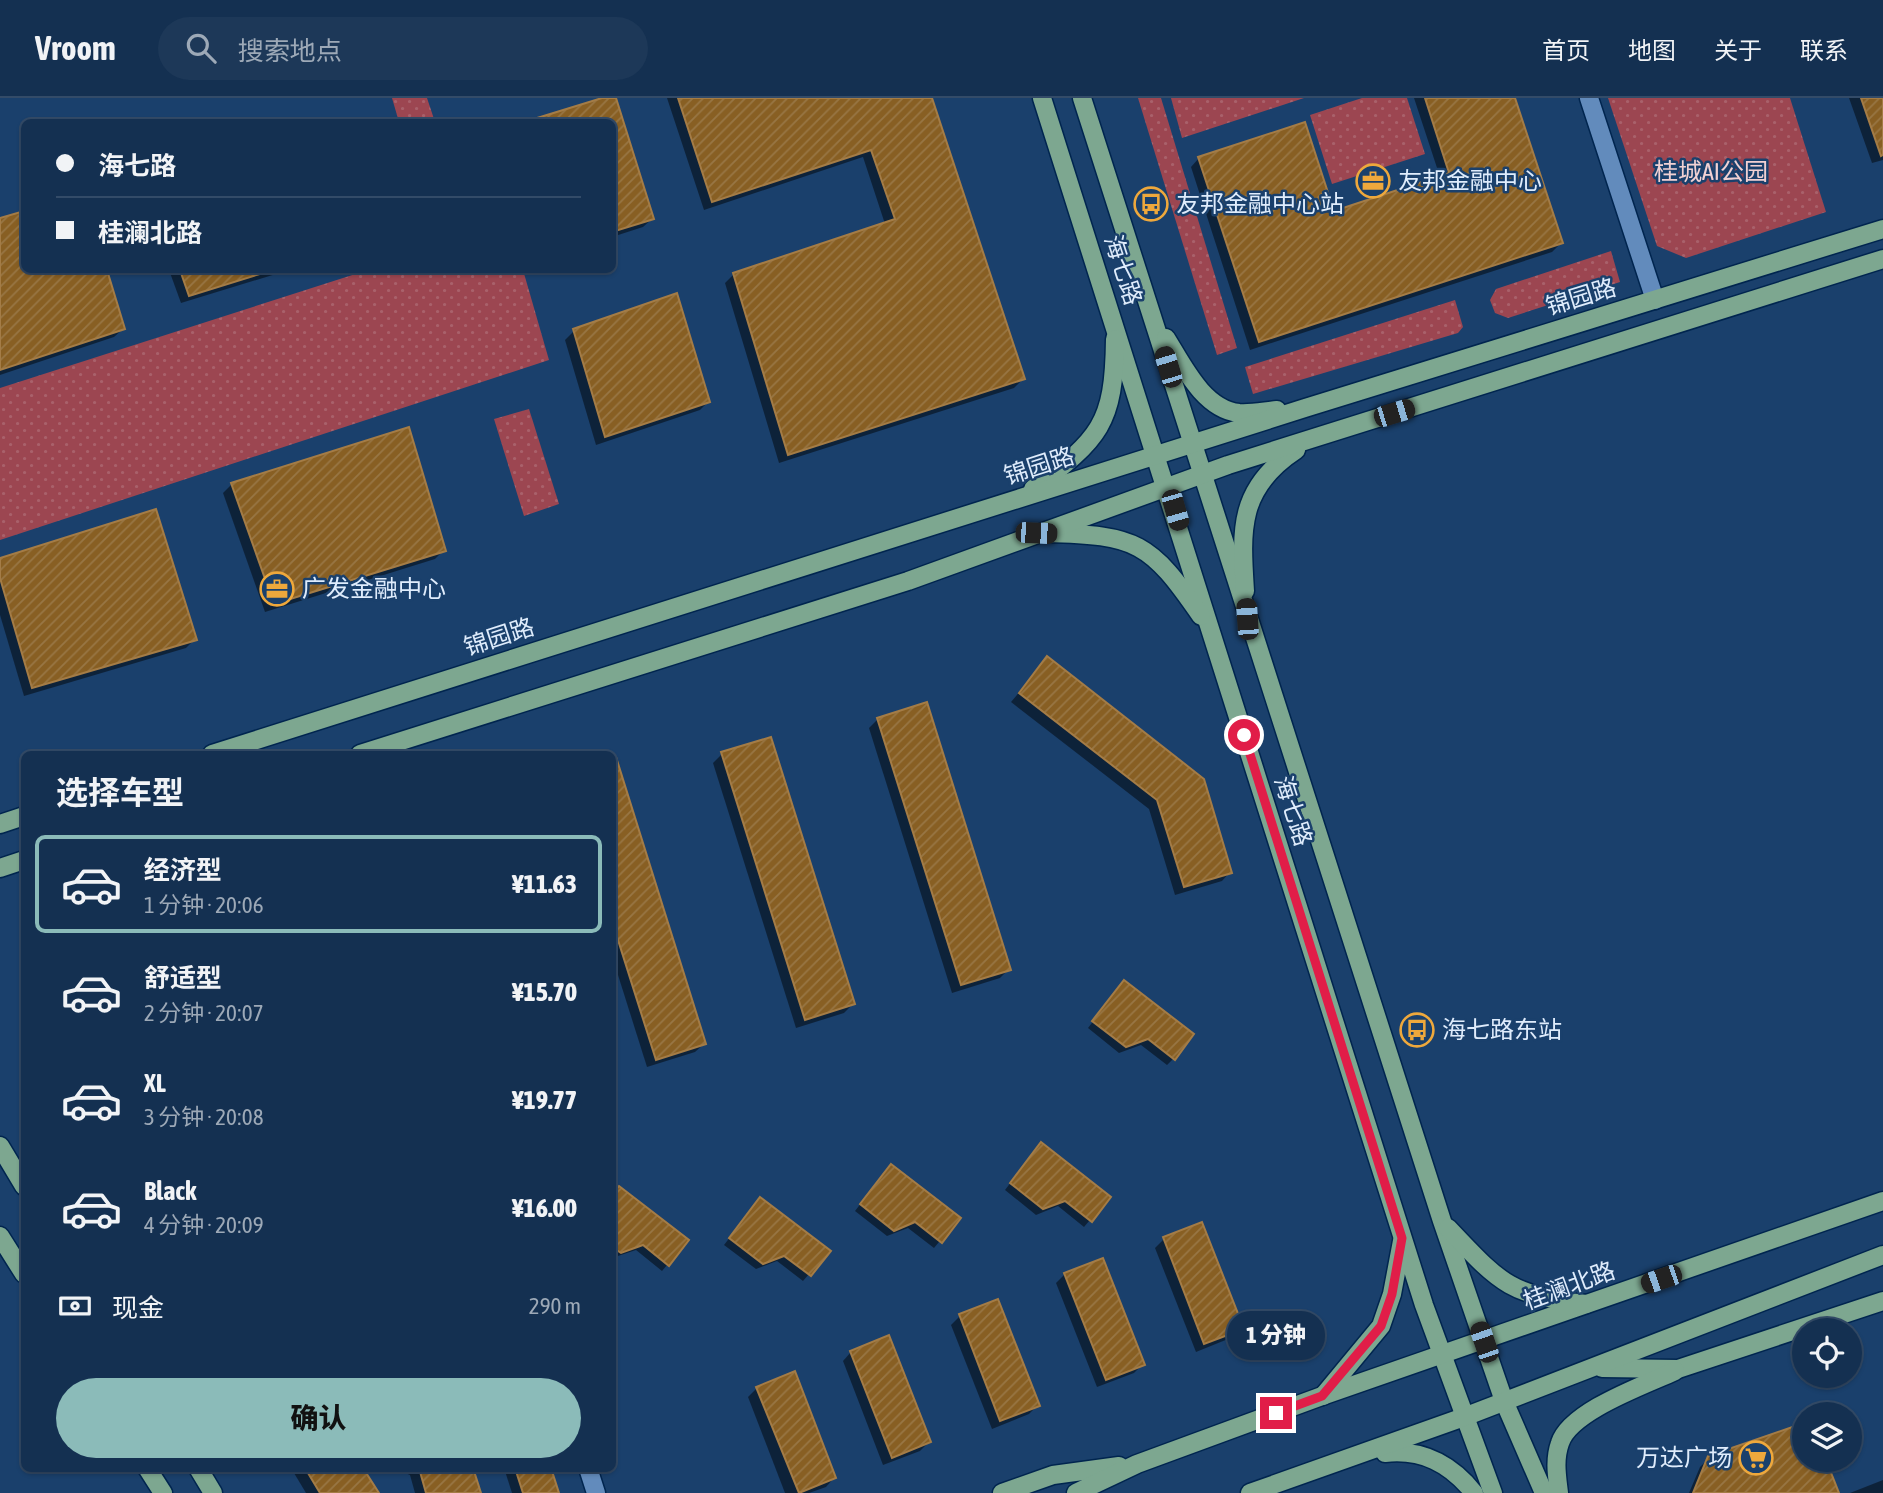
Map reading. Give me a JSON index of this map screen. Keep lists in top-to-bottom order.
{
  "streets": {
    "main road": ["海七路", "锦园路", "桂澜北路"]
  },
  "crossings": [
    ["海七路", "锦园路"],
    ["海七路", "桂澜北路"]
  ],
  "parks": ["桂城AI公园"],
  "places": {
    "office": ["友邦金融中心", "广发金融中心"],
    "bus stop": ["友邦金融中心站", "海七路东站"],
    "supermarket": ["万达广场"]
  },
  "page": {
    "header": "Vroom",
    "search": "搜索地点",
    "nav": [
      "首页",
      "地图",
      "关于",
      "联系"
    ],
    "banner": ["海七路", "桂澜北路"],
    "heading": "选择车型",
    "list": [
      {
        "name": "经济型",
        "note": "1 分钟 · 20:06",
        "value": "¥11.63"
      },
      {
        "name": "舒适型",
        "note": "2 分钟 · 20:07",
        "value": "¥15.70"
      },
      {
        "name": "XL",
        "note": "3 分钟 · 20:08",
        "value": "¥19.77"
      },
      {
        "name": "Black",
        "note": "4 分钟 · 20:09",
        "value": "¥16.00"
      }
    ],
    "pay": ["现金", "290 m"],
    "bubble": "1 分钟",
    "buttons": "确认"
  }
}
